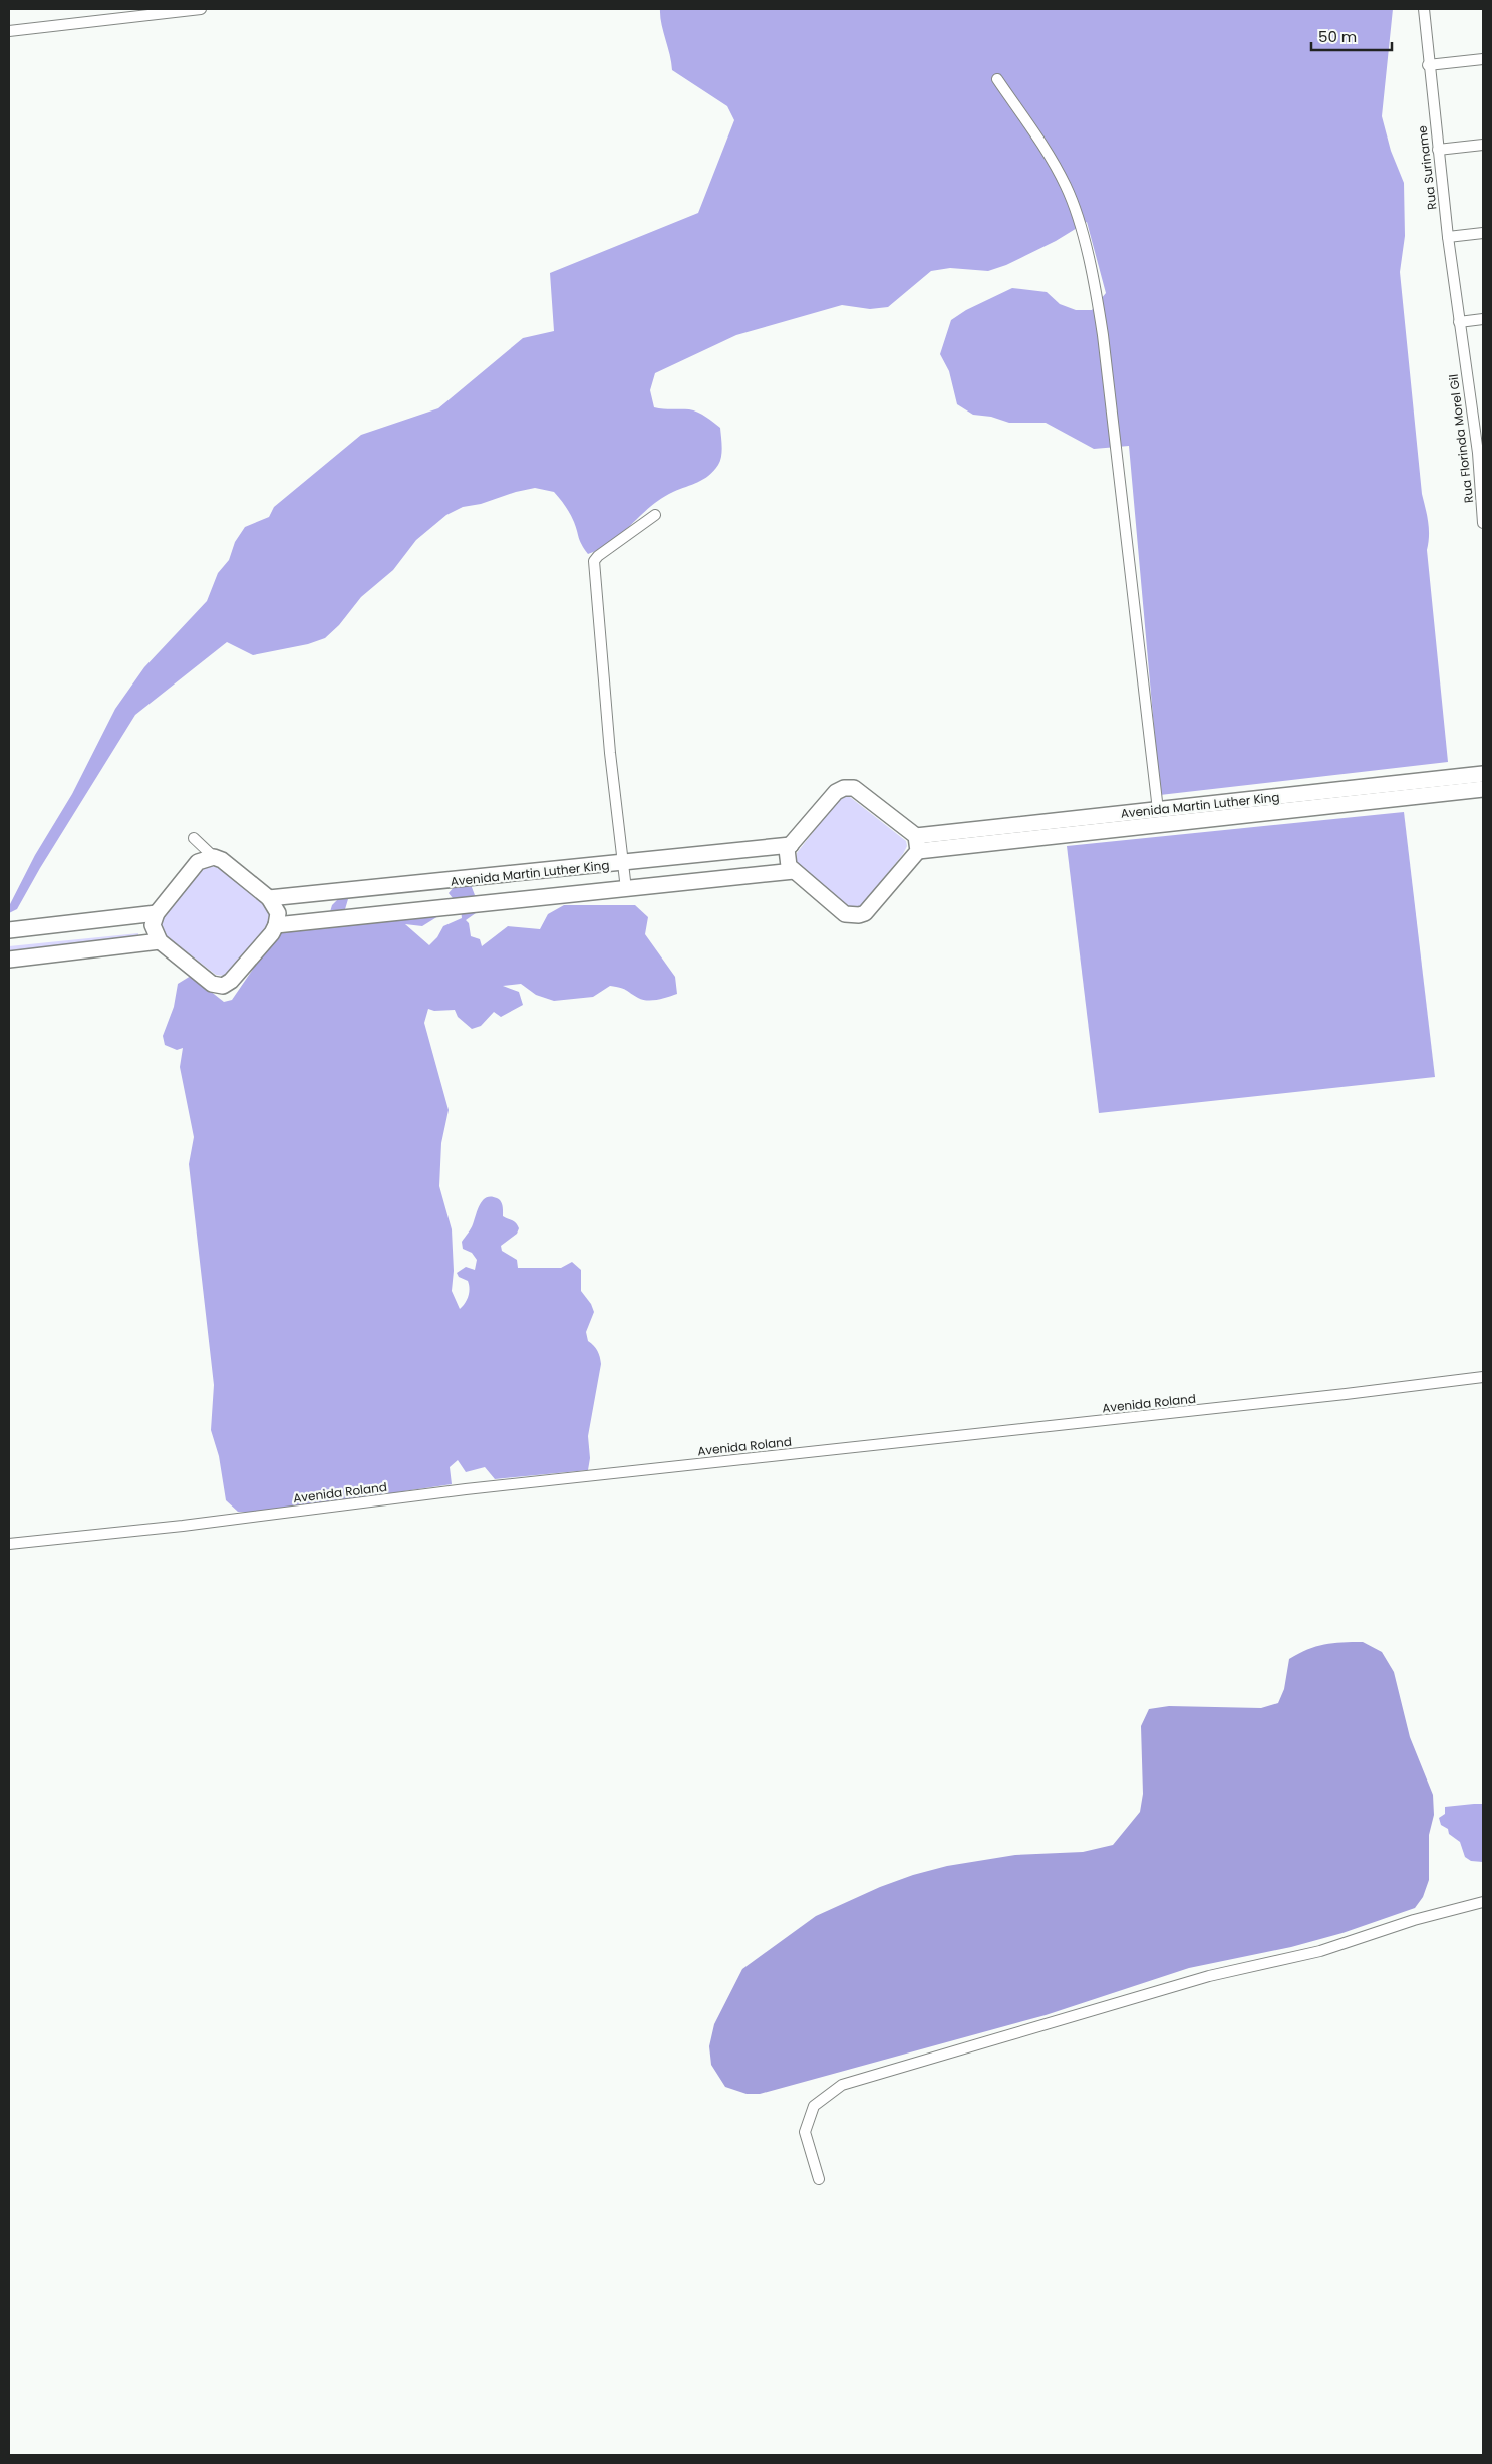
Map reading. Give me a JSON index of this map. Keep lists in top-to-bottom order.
{
  "streets": {
    "main road": ["Avenida Martin Luther King"],
    "street": ["Rua Suriname", "Rua Florinda Morel Gil", "Avenida Roland"]
  },
  "crossings": [
    ["Rua Suriname", "Rua Florinda Morel Gil"]
  ],
  "scale_bar": "50 m"
}
